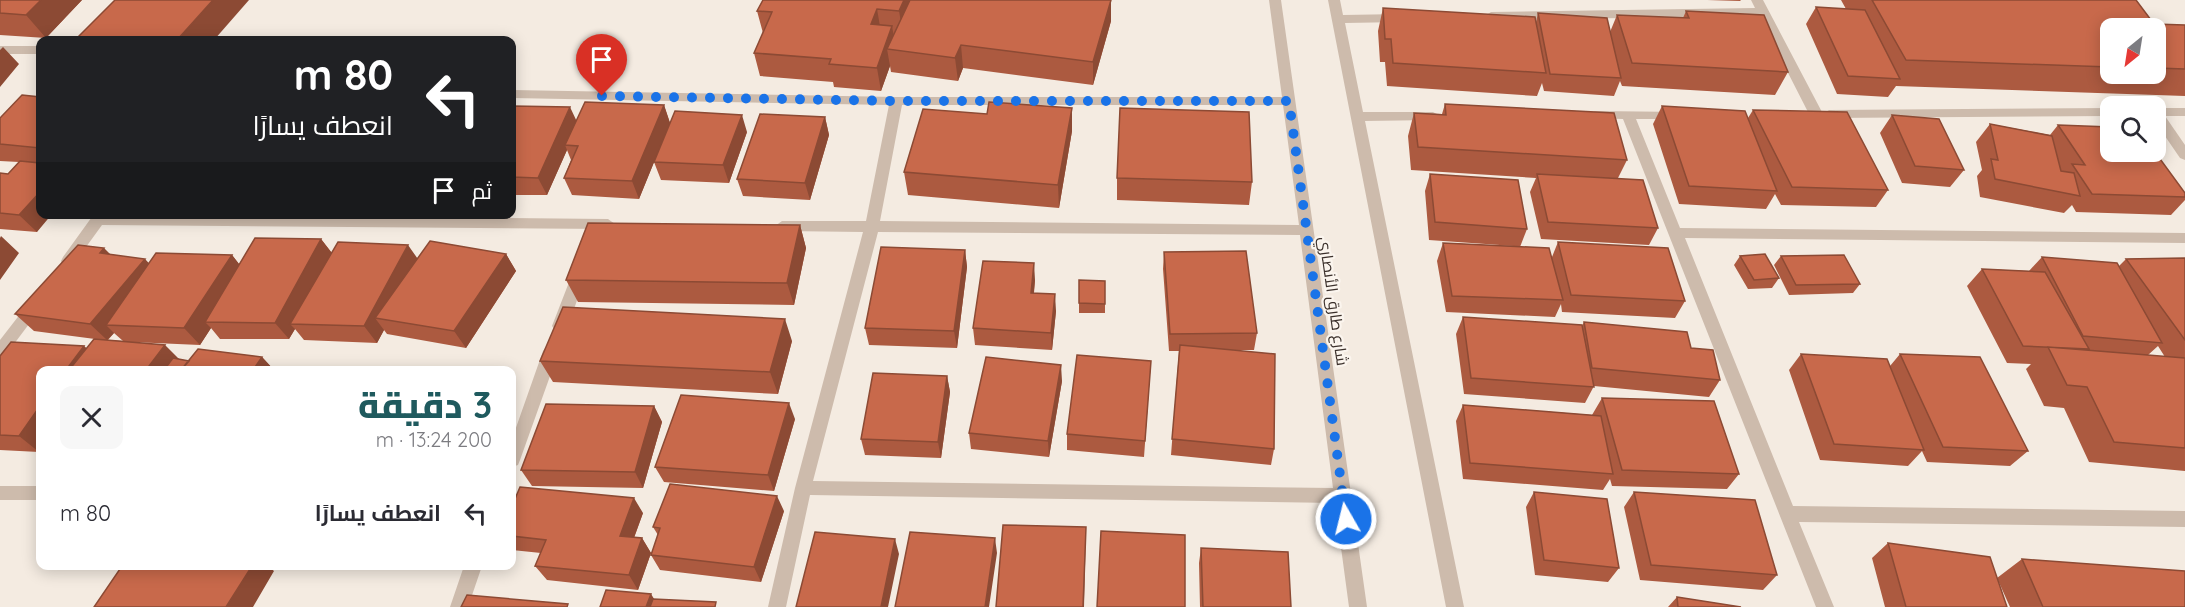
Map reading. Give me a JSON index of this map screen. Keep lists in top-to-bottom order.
{
  "streets": {
    "street": ["شارع طارق الأنصاري"]
  },
  "north": "bottom left",
  "page": {
    "turn": ["80 m", "انعطف يسارًا"],
    "then": "ثم",
    "heading": ["3 دقيقة", "200 m · 13:24"],
    "list": [
      {
        "name": "انعطف يسارًا",
        "value": "80 m"
      }
    ]
  }
}
